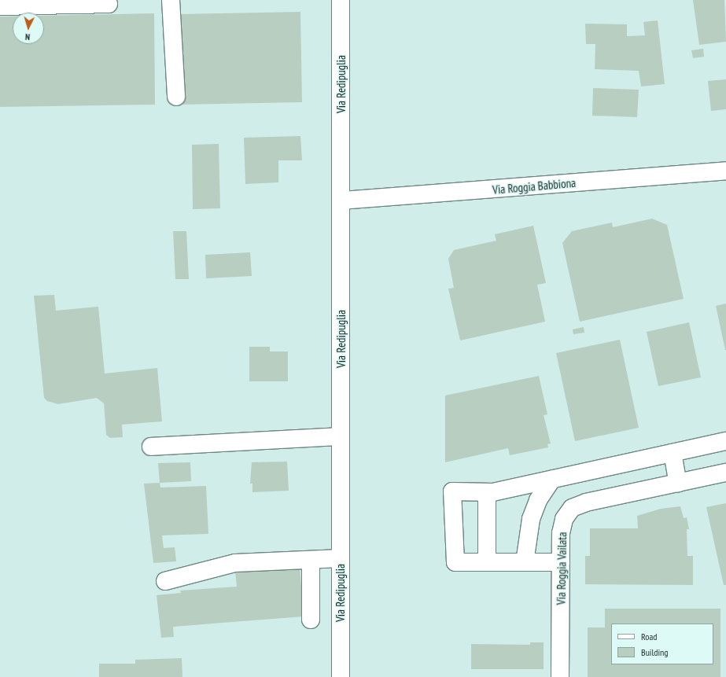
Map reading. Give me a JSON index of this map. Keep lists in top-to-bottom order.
{
  "streets": {
    "street": ["Via Redipuglia", "Via Roggia Babbiona", "Via Roggia Vailata"]
  },
  "crossings": [
    ["Via Redipuglia", "Via Roggia Babbiona"]
  ],
  "legend": ["Road", "Building"],
  "north": "bottom"
}
